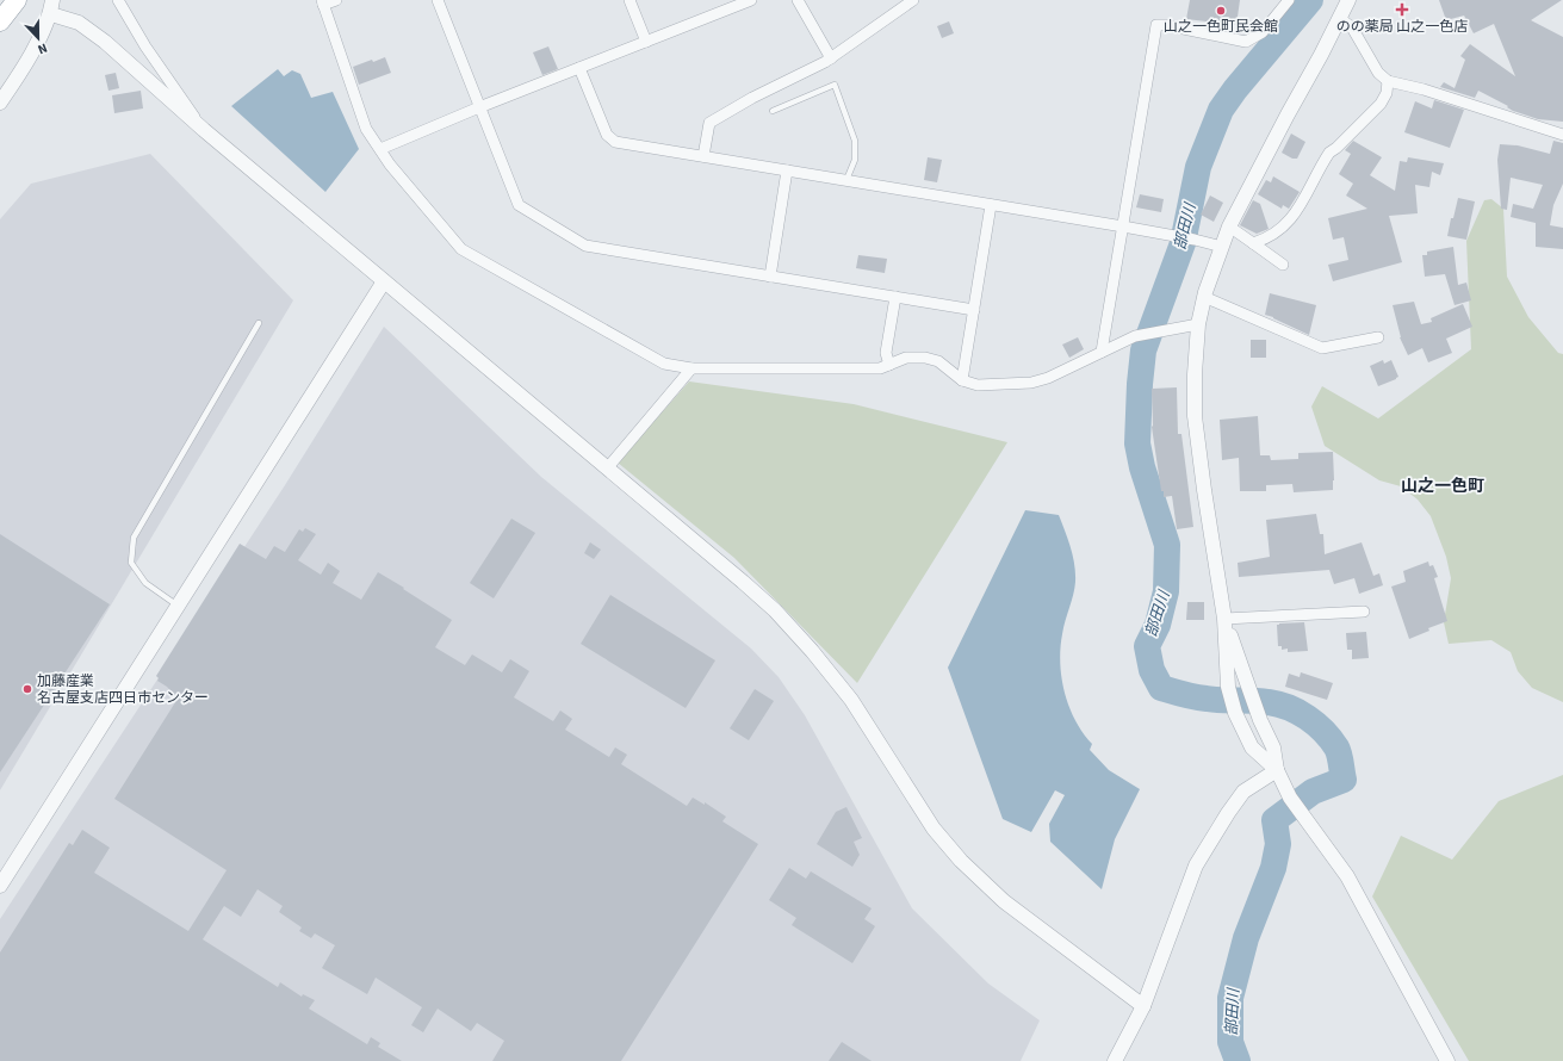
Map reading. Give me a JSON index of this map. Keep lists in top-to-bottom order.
{
  "districts": ["山之一色町"],
  "water": ["部田川"],
  "places": {
    "health": ["のの薬局 山之一色店"],
    "other": ["山之一色町民会館", "加藤産業 名古屋支店四日市センター"]
  },
  "north": "bottom"
}
